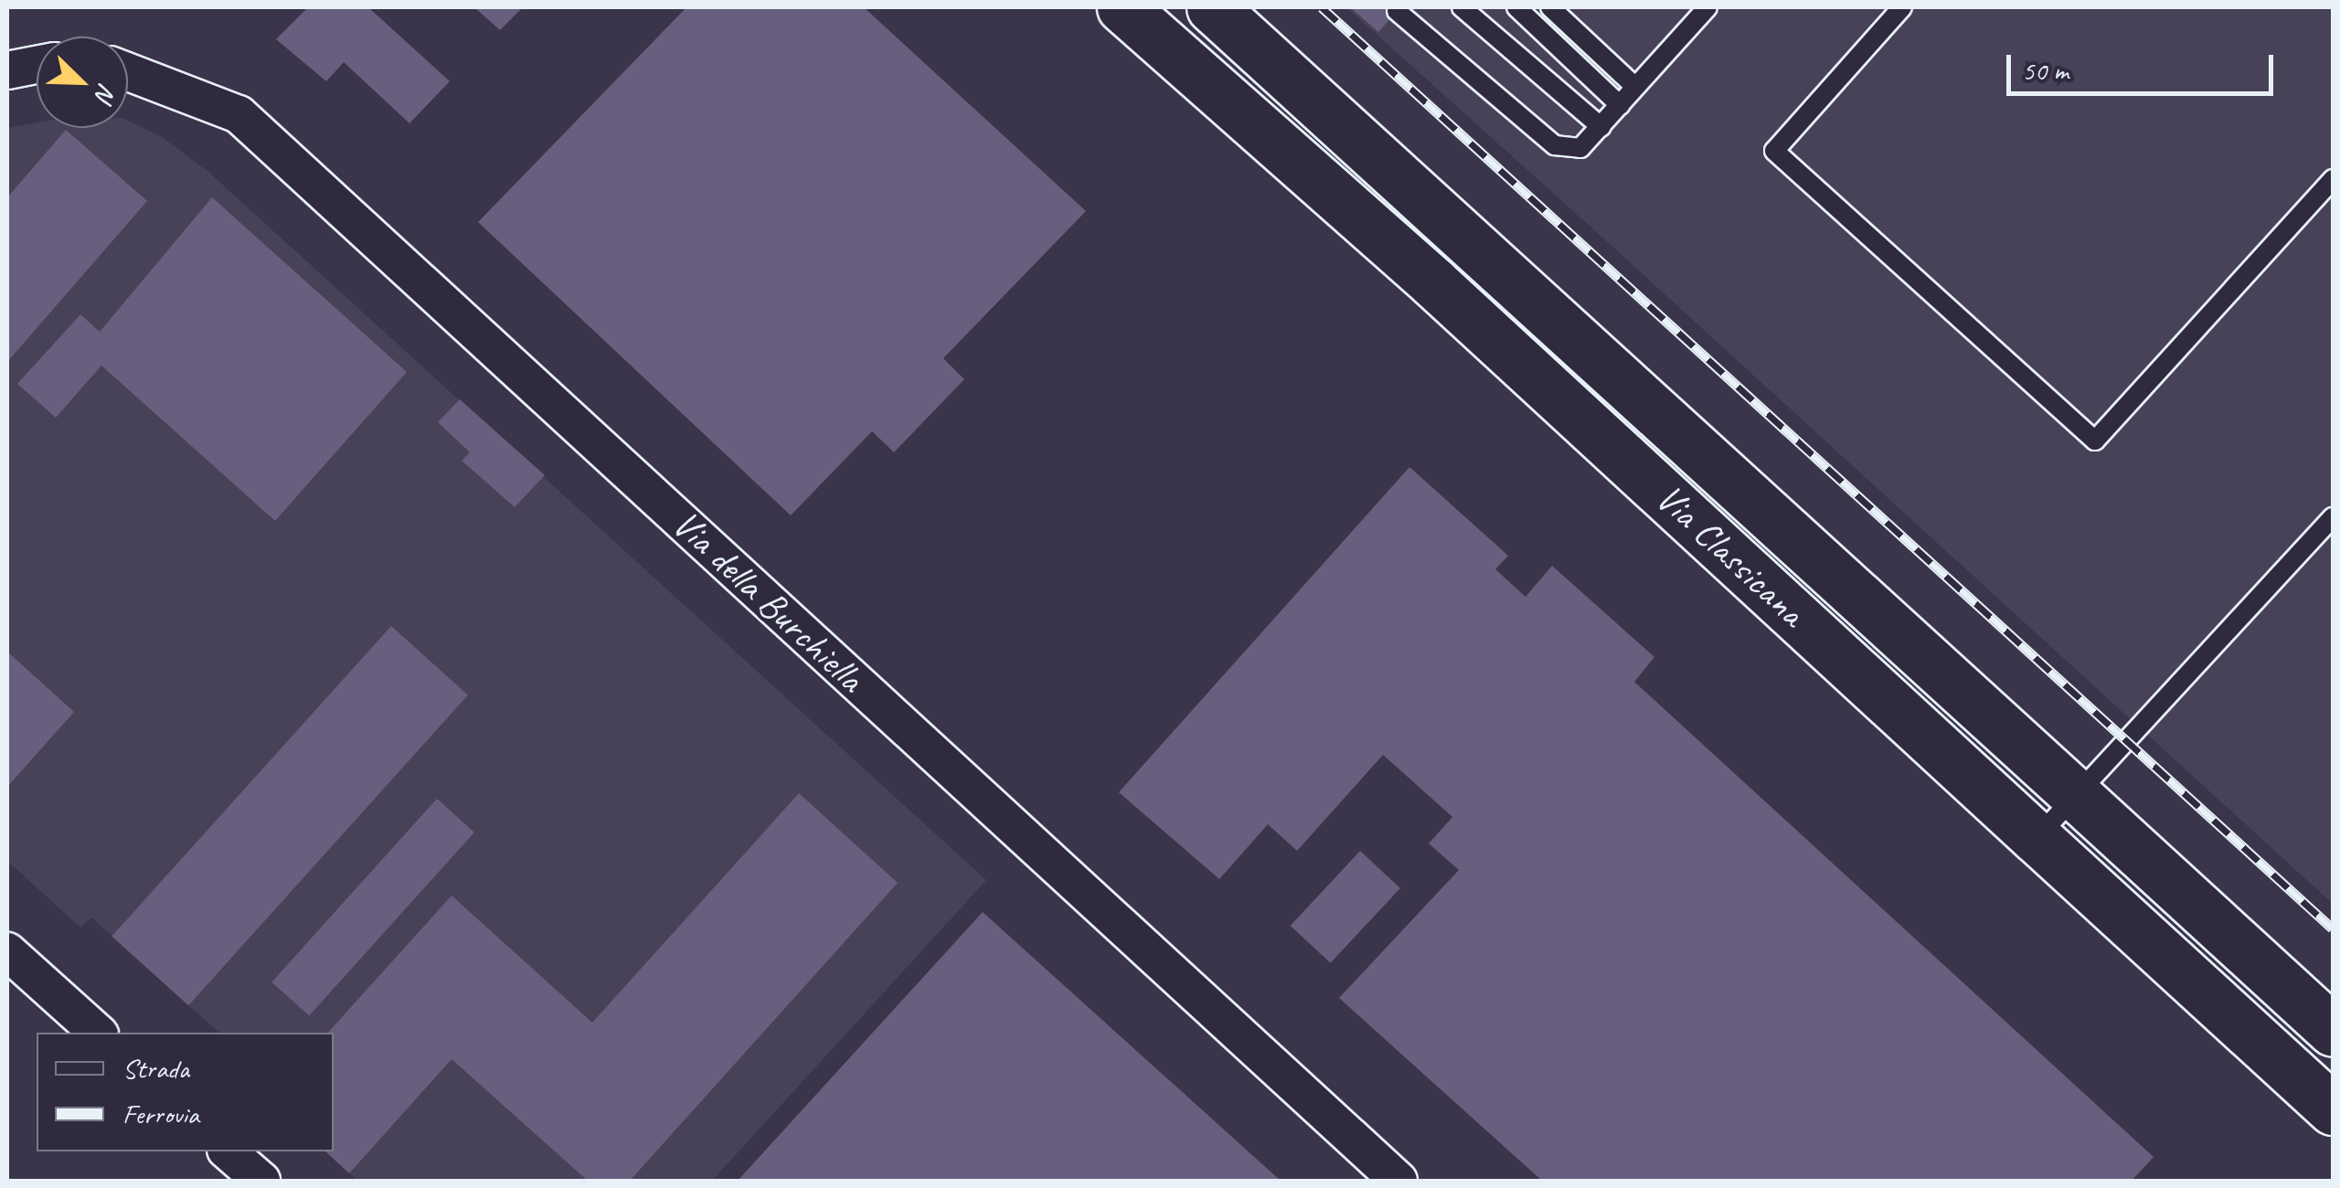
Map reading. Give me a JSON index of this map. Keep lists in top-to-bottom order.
{
  "streets": {
    "main road": ["Via Classicana"],
    "street": ["Via della Burchiella"]
  },
  "legend": ["Strada", "Ferrovia"],
  "scale_bar": "50 m",
  "north": "bottom right"
}
